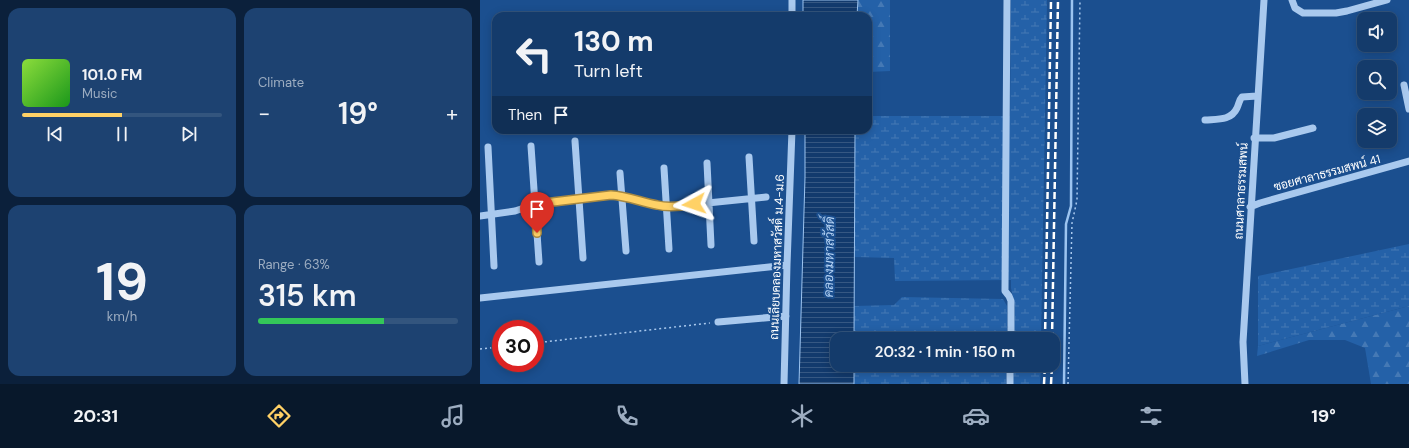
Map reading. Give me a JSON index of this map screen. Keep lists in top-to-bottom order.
{
  "streets": {
    "street": ["ซอยศาลาธรรมสพน์ 41", "ถนนศาลาธรรมสพน์", "ถนนเลียบคลองมหาสวัสดิ์ ม.4-ม.6"]
  },
  "crossings": [
    ["ซอยศาลาธรรมสพน์ 41", "ถนนศาลาธรรมสพน์"]
  ],
  "water": ["คลองมหาสวัสดิ์"],
  "page": {
    "tile": [
      "Climate",
      ["19", "km/h"],
      ["Range · 63%", "315 km"]
    ],
    "turn": ["130 m", "Turn left"],
    "song": ["101.0 FM", "Music"],
    "then": "Then",
    "heat": ["−", "19°", "+"],
    "limit": "30",
    "trip": "20:32 · 1 min · 150 m",
    "tabs": ["20:31", "19°"]
  }
}
